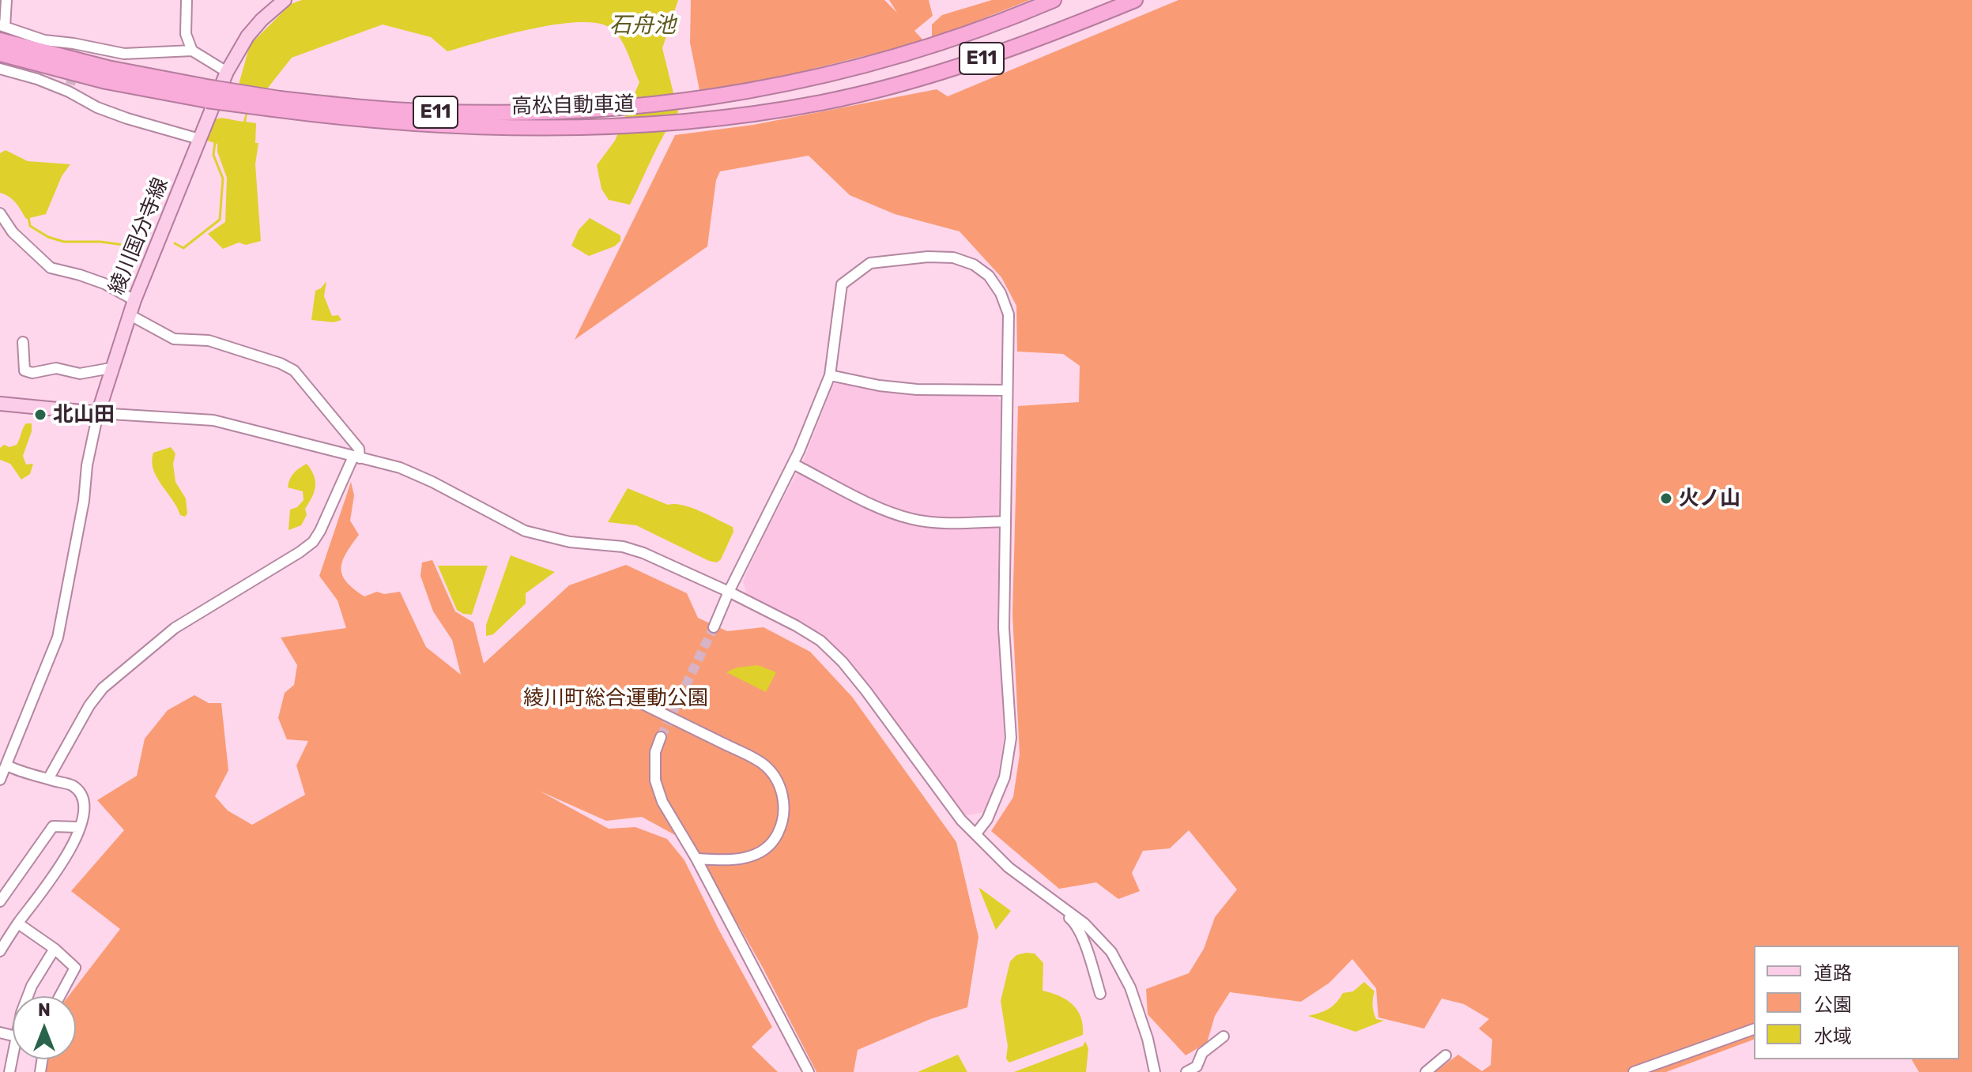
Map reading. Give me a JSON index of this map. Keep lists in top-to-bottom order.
{
  "streets": {
    "highway": ["E11", "高松自動車道"],
    "main road": ["綾川国分寺線"]
  },
  "water": ["石舟池"],
  "parks": ["綾川町総合運動公園"],
  "places": ["北山田", "火ノ山"],
  "legend": ["道路", "公園", "水域"],
  "north": "top"
}
